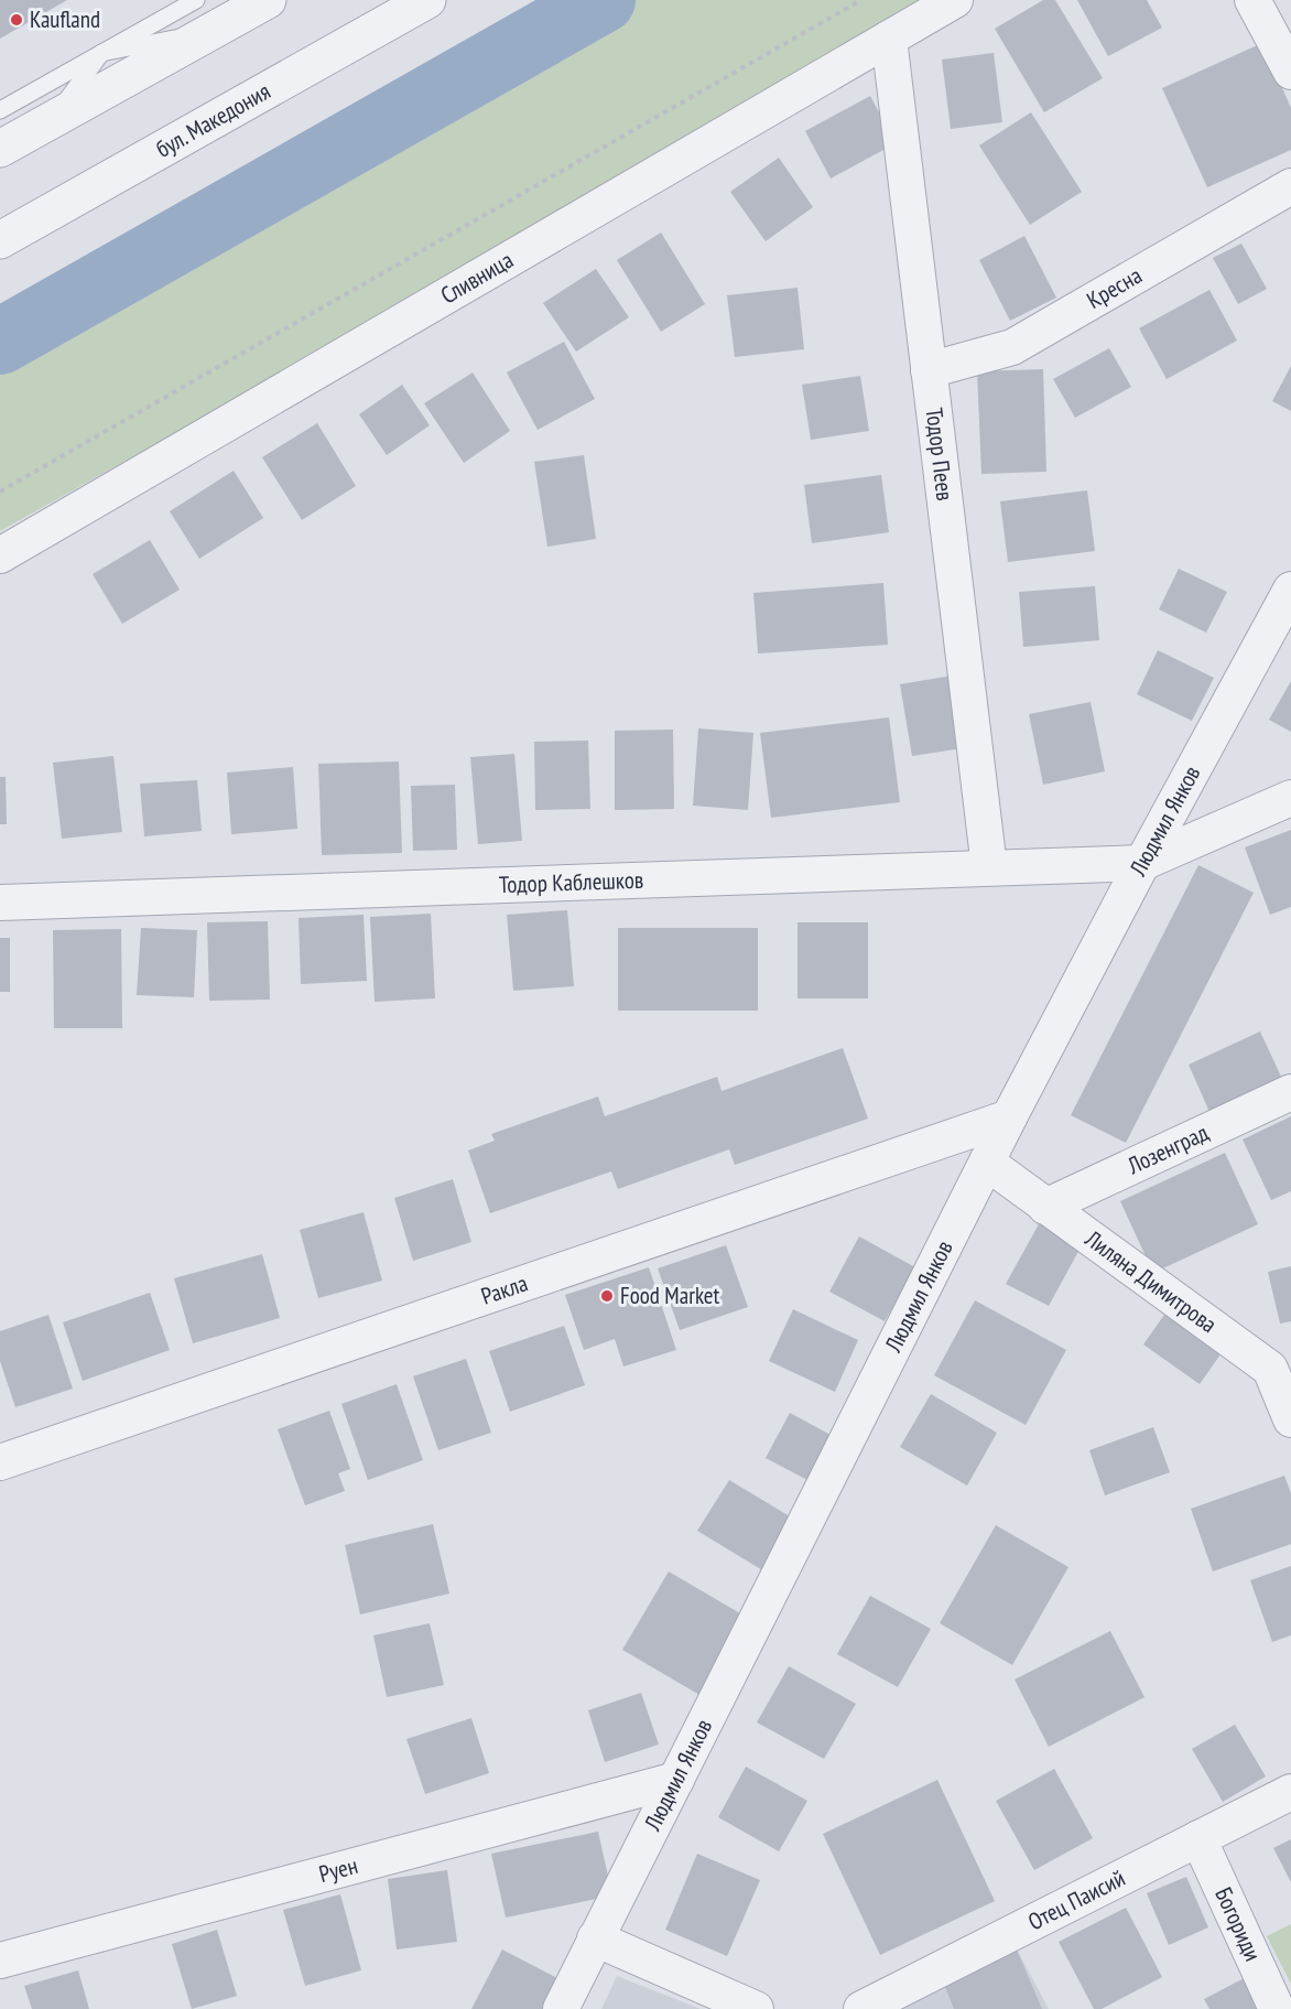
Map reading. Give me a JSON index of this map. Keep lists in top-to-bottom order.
{
  "streets": {
    "street": [
      "бул. Македония",
      "Сливница",
      "Кресна",
      "Тодор Пеев",
      "Людмил Янков",
      "Тодор Каблешков",
      "Лозенград",
      "Лиляна Димитрова",
      "Ракла",
      "Руен",
      "Отец Паисий",
      "Богориди"
    ]
  },
  "crossings": [
    ["Сливница", "Тодор Пеев"],
    ["Кресна", "Тодор Пеев"],
    ["Тодор Пеев", "Тодор Каблешков"],
    ["Людмил Янков", "Тодор Каблешков"],
    ["Людмил Янков", "Лиляна Димитрова"],
    ["Людмил Янков", "Ракла"],
    ["Людмил Янков", "Руен"],
    ["Лозенград", "Лиляна Димитрова"],
    ["Отец Паисий", "Богориди"]
  ],
  "places": ["Kaufland", "Food Market"]
}
